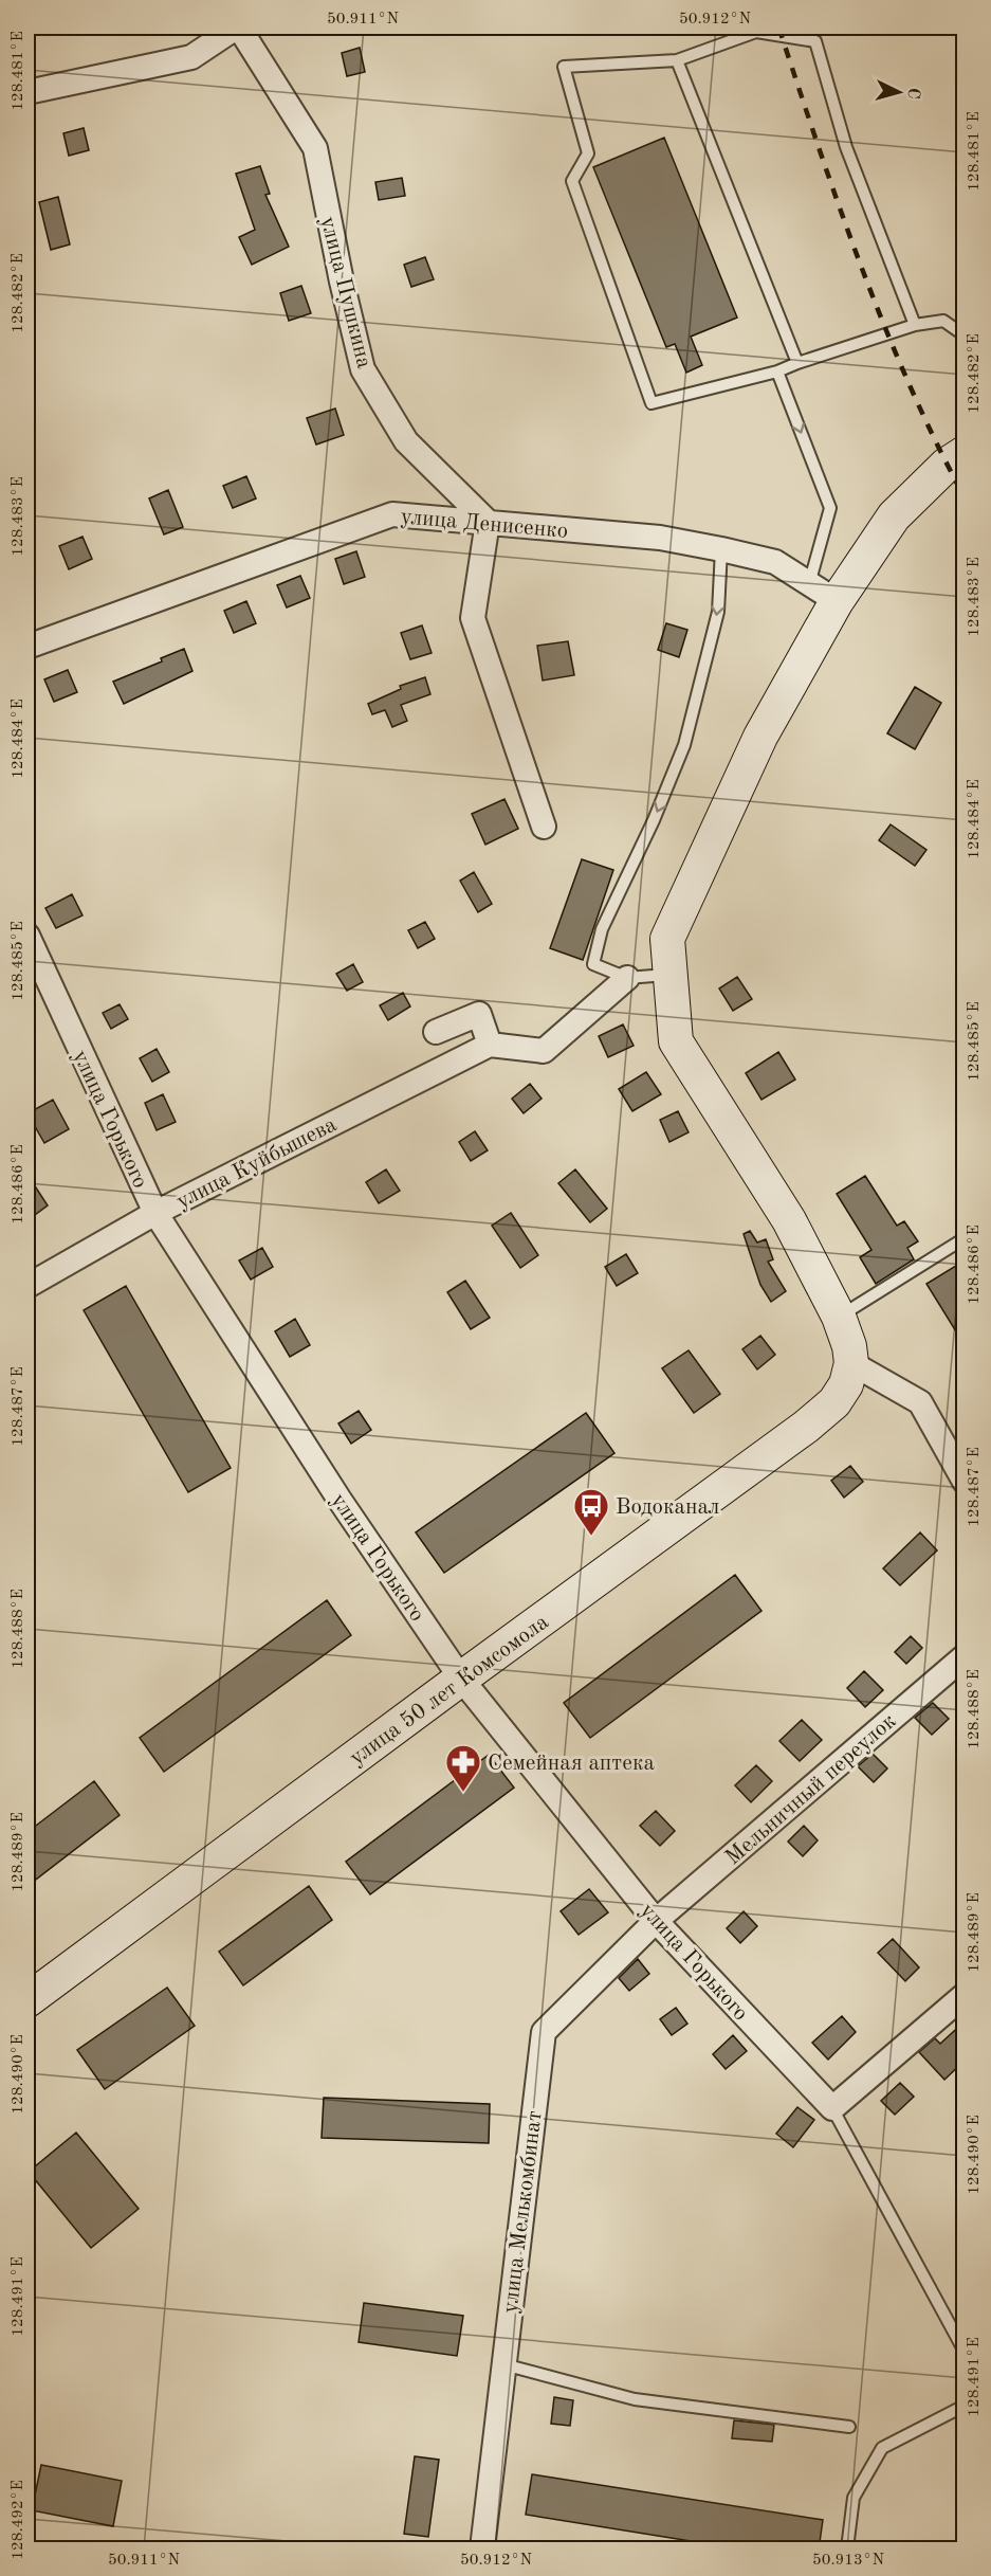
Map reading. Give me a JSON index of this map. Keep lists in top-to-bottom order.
{
  "streets": {
    "street": [
      "улица Пушкина",
      "улица Денисенко",
      "улица Горького",
      "улица Куйбышева",
      "улица 50 лет Комсомола",
      "Мельничный переулок",
      "улица Мелькомбинат"
    ]
  },
  "crossings": [
    ["улица Пушкина", "улица Денисенко"],
    ["улица Горького", "улица Куйбышева"],
    ["улица Горького", "улица 50 лет Комсомола"],
    ["улица Горького", "Мельничный переулок"],
    ["улица Горького", "улица Мелькомбинат"],
    ["Мельничный переулок", "улица Мелькомбинат"]
  ],
  "places": {
    "bus stop": ["Водоканал"],
    "pharmacy": ["Семейная аптека"]
  },
  "north": "right",
  "coordinates": [
    "50.911°N",
    "50.912°N",
    "128.481°E",
    "128.482°E",
    "128.483°E",
    "128.484°E",
    "128.485°E",
    "128.486°E",
    "128.487°E",
    "128.488°E",
    "128.489°E",
    "128.490°E",
    "128.491°E",
    "128.492°E",
    "50.913°N"
  ]
}
